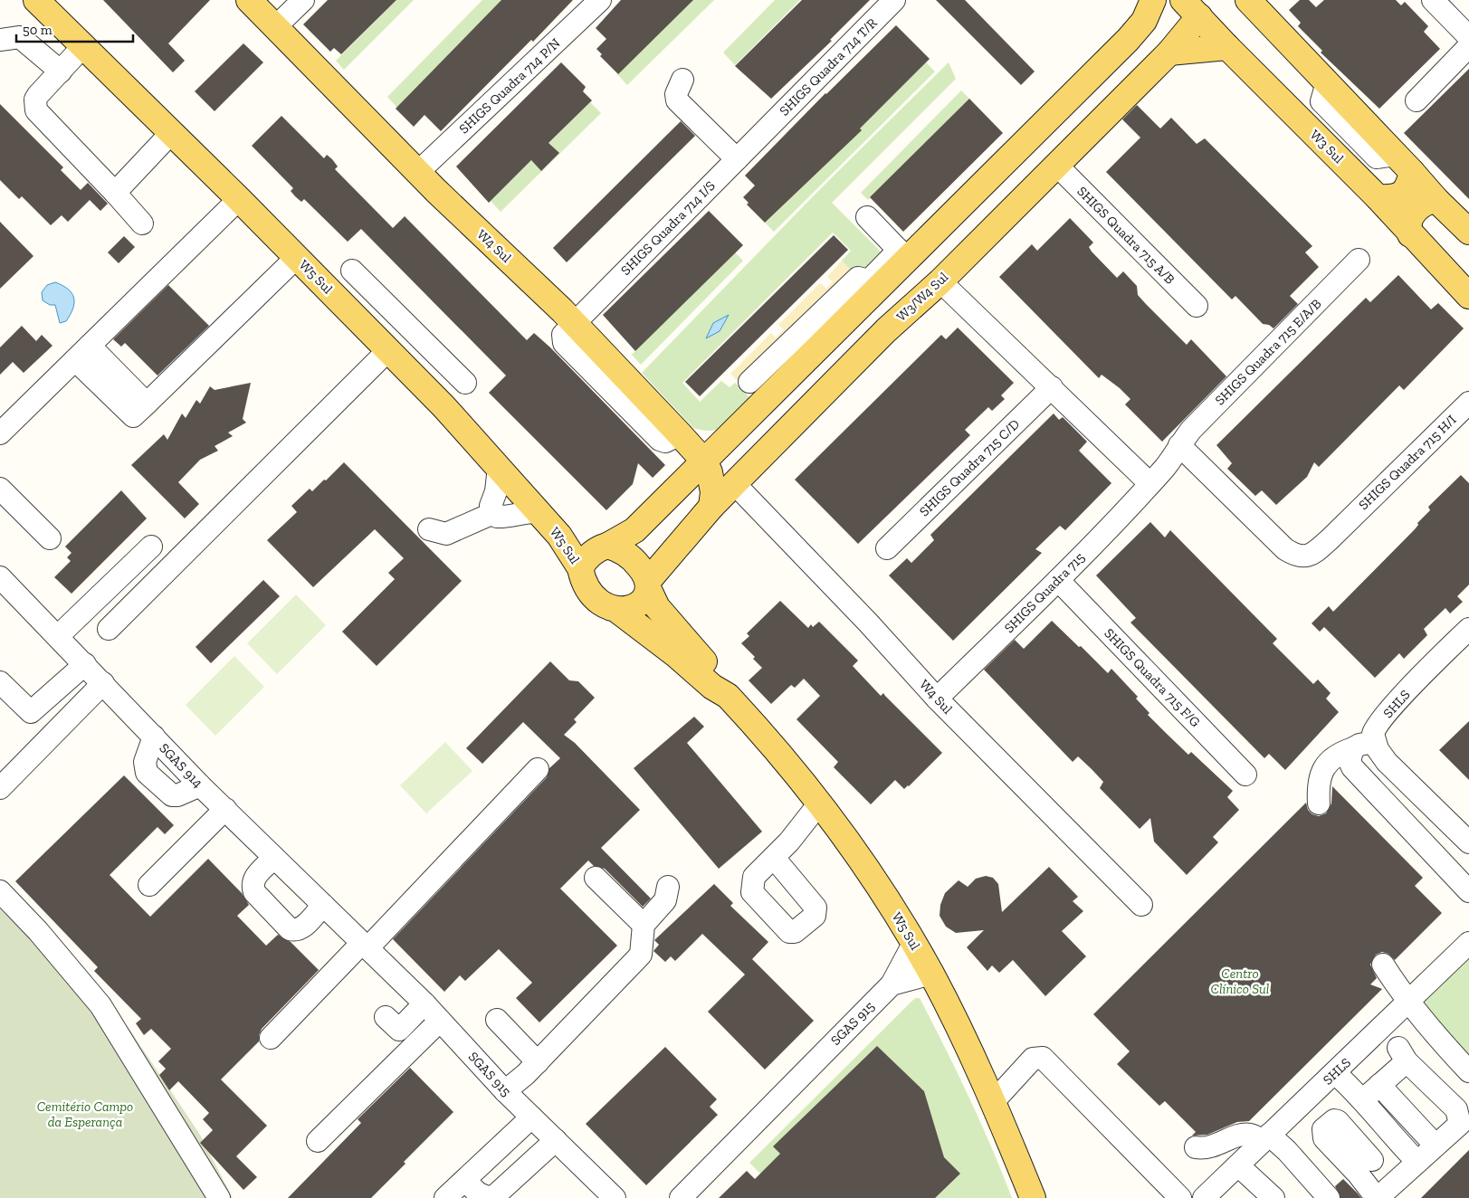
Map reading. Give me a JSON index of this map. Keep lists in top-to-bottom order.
{
  "streets": {
    "main road": [
      "W3 Sul",
      "W4 Sul",
      "W5 Sul",
      "W3/W4 Sul"
    ],
    "street": [
      "SHIGS Quadra 714 T/R",
      "SHIGS Quadra 714 P/N",
      "SHIGS Quadra 714 I/S",
      "SHIGS Quadra 715 A/B",
      "SHIGS Quadra 715 E/A/B",
      "SHIGS Quadra 715 H/I",
      "SHIGS Quadra 715 C/D",
      "SHIGS Quadra 715",
      "SHIGS Quadra 715 F/G",
      "SHLS",
      "SGAS 914",
      "SGAS 915"
    ]
  },
  "crossings": [
    ["SHIGS Quadra 714 T/R", "SHIGS Quadra 714 I/S"],
    ["SHIGS Quadra 714 P/N", "W4 Sul"],
    ["W3 Sul", "W3/W4 Sul"],
    ["SHIGS Quadra 714 I/S", "W4 Sul"],
    ["SHIGS Quadra 715 A/B", "W3/W4 Sul"],
    ["W4 Sul", "W3/W4 Sul"],
    ["W4 Sul", "SHIGS Quadra 715"],
    ["W5 Sul", "W3/W4 Sul"],
    ["W5 Sul", "SGAS 915"],
    ["SHIGS Quadra 715 E/A/B", "SHIGS Quadra 715 H/I"],
    ["SHIGS Quadra 715 E/A/B", "SHIGS Quadra 715"],
    ["SHIGS Quadra 715 H/I", "SHIGS Quadra 715"],
    ["SHIGS Quadra 715", "SHIGS Quadra 715 F/G"],
    ["SGAS 914", "SGAS 915"]
  ],
  "parks": ["Centro Clínico Sul", "Cemitério Campo da Esperança"],
  "scale_bar": "50 m"
}
